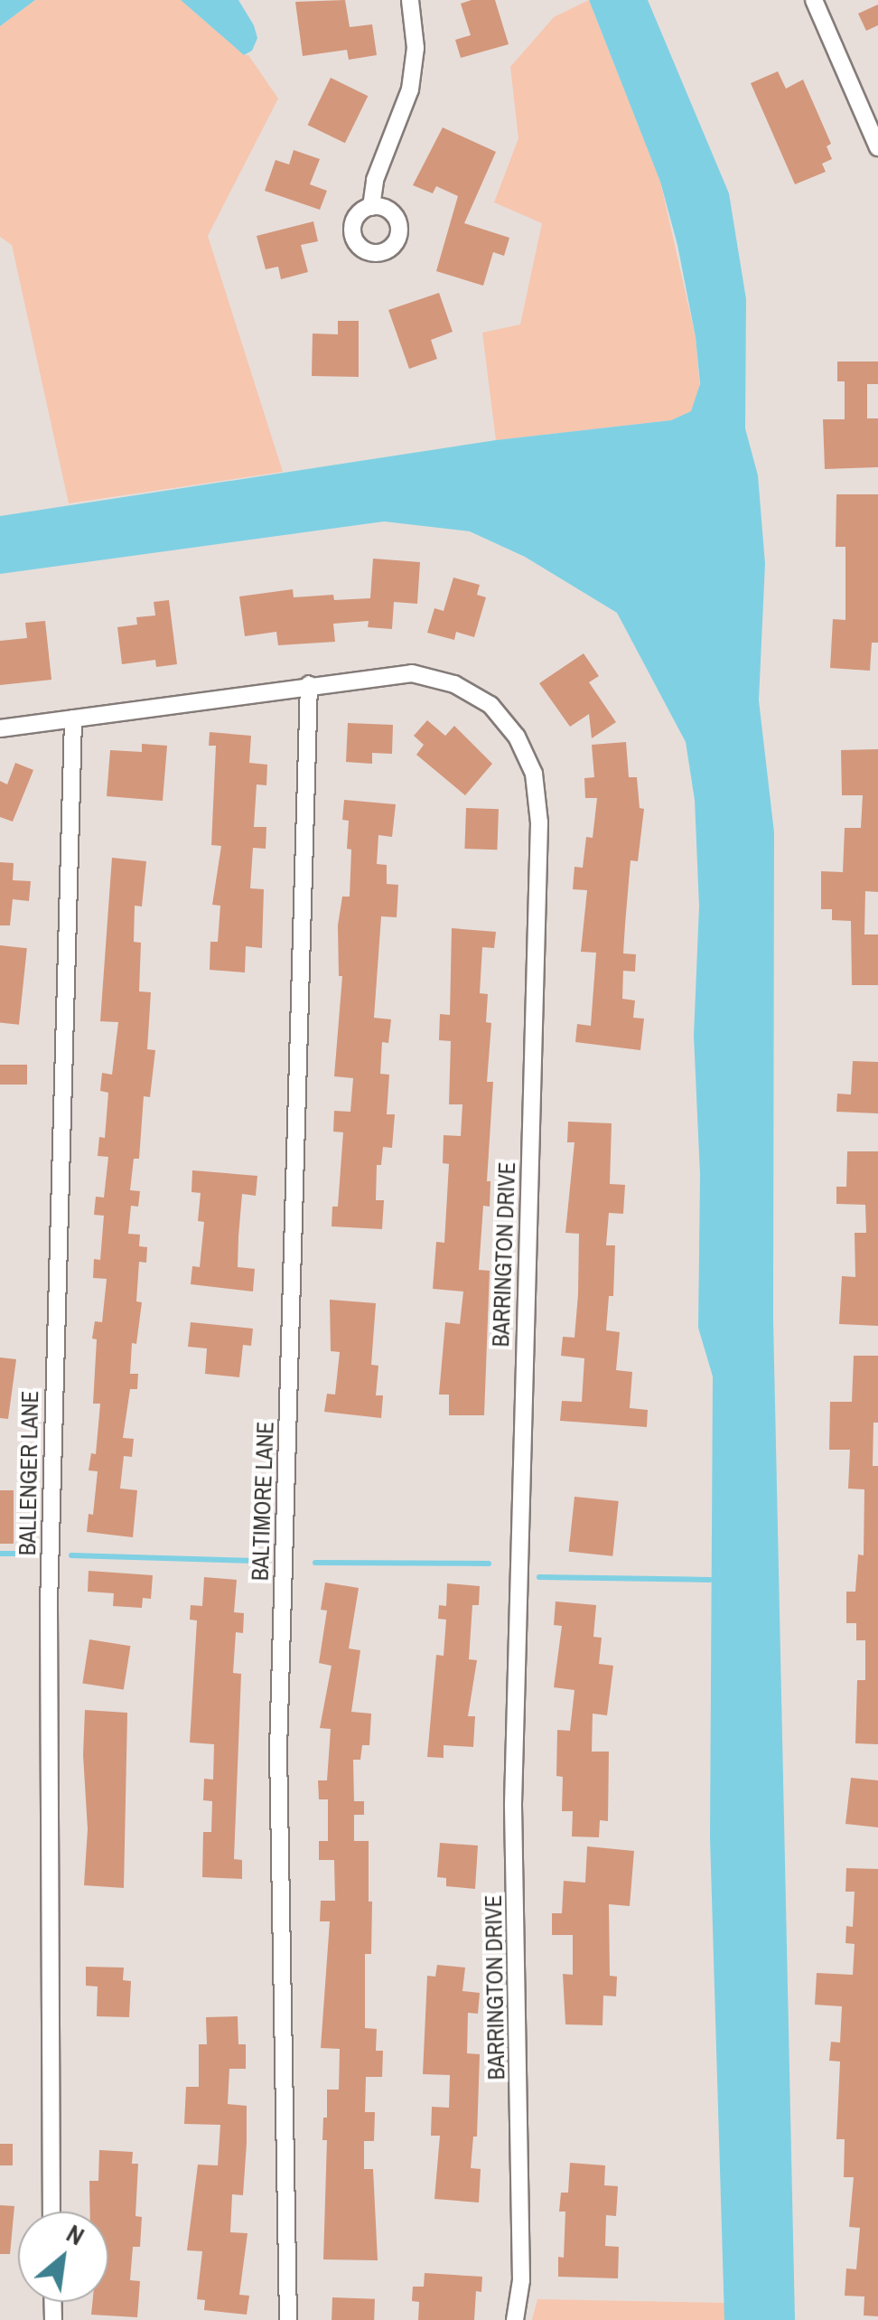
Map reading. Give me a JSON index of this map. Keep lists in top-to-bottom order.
{
  "streets": {
    "street": ["BARRINGTON DRIVE", "BALLENGER LANE", "BALTIMORE LANE"]
  },
  "crossings": [
    ["BARRINGTON DRIVE", "BALLENGER LANE"],
    ["BARRINGTON DRIVE", "BALTIMORE LANE"]
  ],
  "north": "top right"
}
